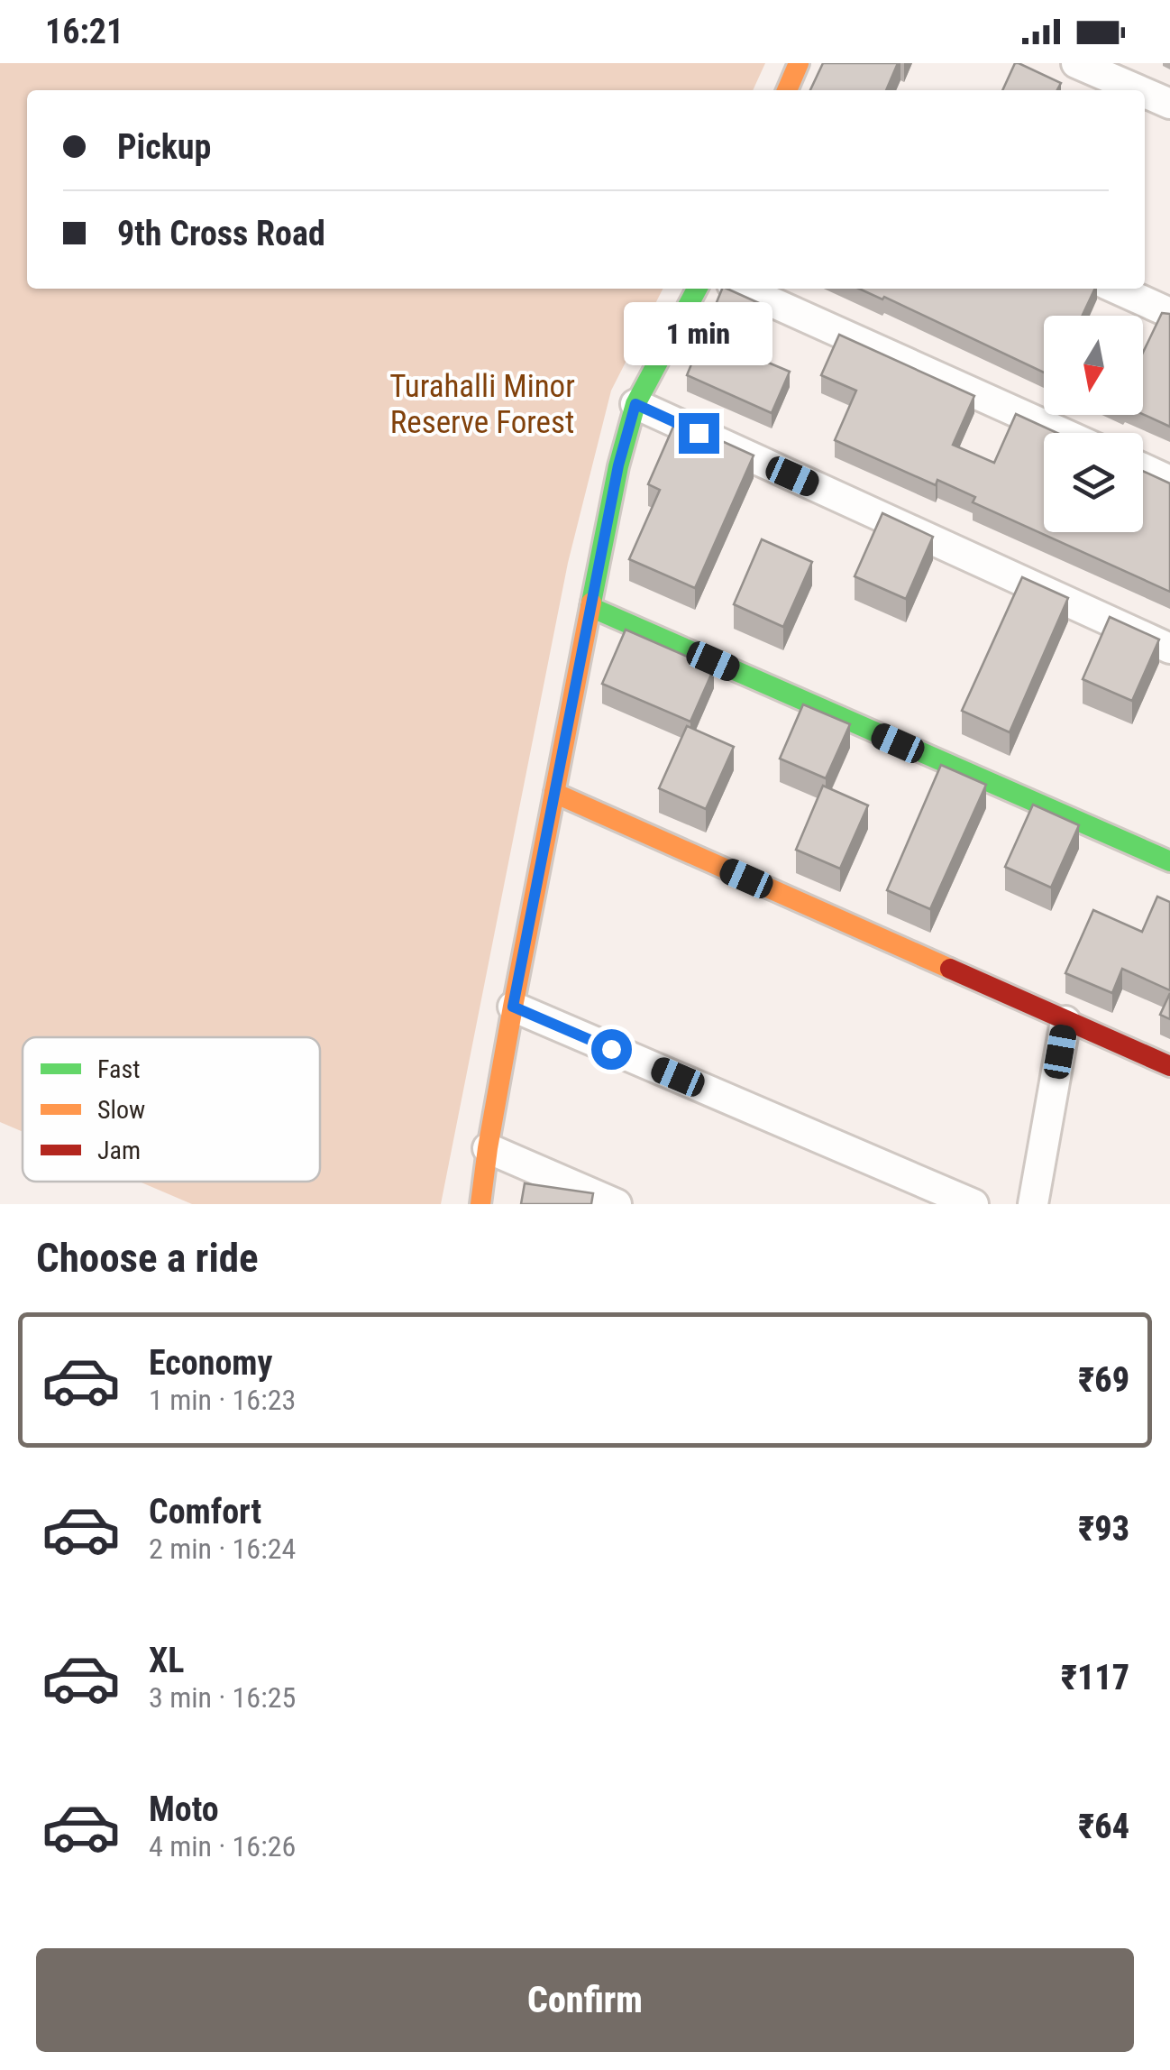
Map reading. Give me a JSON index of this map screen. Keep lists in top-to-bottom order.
{
  "parks": ["Turahalli Minor Reserve Forest"],
  "legend": ["Fast", "Slow", "Jam"],
  "north": "bottom",
  "page": {
    "status": "16:21",
    "banner": ["Pickup", "9th Cross Road"],
    "bubble": "1 min",
    "heading": "Choose a ride",
    "list": [
      {
        "name": "Economy",
        "note": "1 min · 16:23",
        "value": "₹69"
      },
      {
        "name": "Comfort",
        "note": "2 min · 16:24",
        "value": "₹93"
      },
      {
        "name": "XL",
        "note": "3 min · 16:25",
        "value": "₹117"
      },
      {
        "name": "Moto",
        "note": "4 min · 16:26",
        "value": "₹64"
      }
    ],
    "buttons": "Confirm"
  }
}
